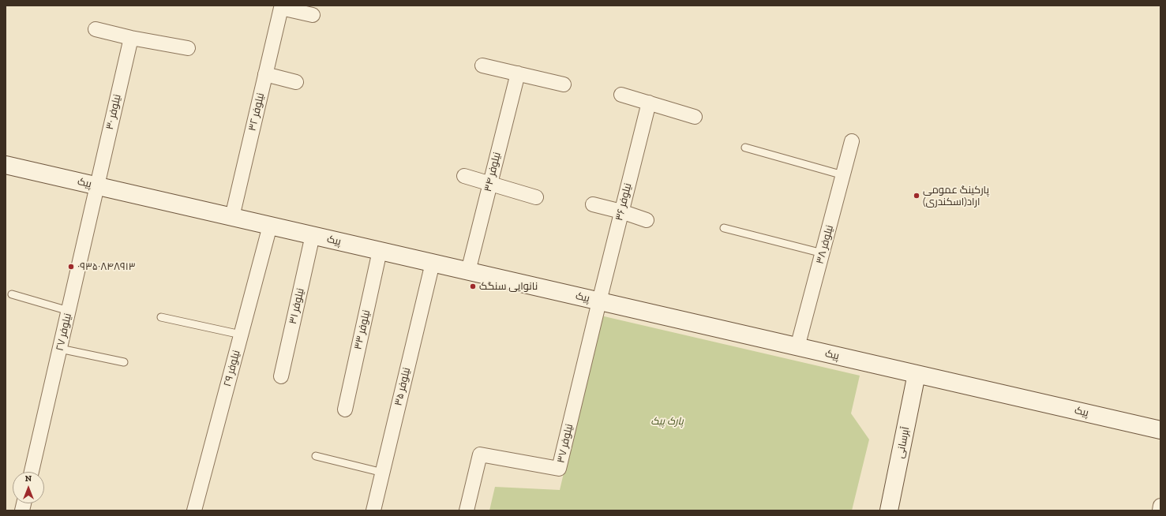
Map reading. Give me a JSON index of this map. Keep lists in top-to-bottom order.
{
  "streets": {
    "street": [
      "نیلوفر ۳۰",
      "نیلوفر ۳۲",
      "نیلوفر ۳۴",
      "پیک",
      "نیلوفر ۳۶",
      "نیلوفر ۳۸",
      "نیلوفر ۳۱",
      "نیلوفر ۳۳",
      "نیلوفر ۲۷",
      "نیلوفر ۲۹",
      "نیلوفر ۳۵",
      "آبرسانی",
      "نیلوفر ۳۷"
    ]
  },
  "crossings": [
    ["نیلوفر ۳۰", "پیک"],
    ["نیلوفر ۳۰", "نیلوفر ۲۷"],
    ["نیلوفر ۳۲", "پیک"],
    ["نیلوفر ۳۴", "پیک"],
    ["پیک", "نیلوفر ۳۶"],
    ["پیک", "نیلوفر ۳۸"],
    ["پیک", "نیلوفر ۳۱"],
    ["پیک", "نیلوفر ۳۳"],
    ["پیک", "نیلوفر ۲۷"],
    ["پیک", "نیلوفر ۲۹"],
    ["پیک", "نیلوفر ۳۵"],
    ["پیک", "آبرسانی"],
    ["پیک", "نیلوفر ۳۷"],
    ["نیلوفر ۳۶", "نیلوفر ۳۷"]
  ],
  "parks": ["پارک پیک"],
  "places": ["پارکینگ عمومی اراد(اسکندری)", "۰۹۳۵۰۸۴۸۹۱۳", "نانوایی سنگک"],
  "north": "top"
}
